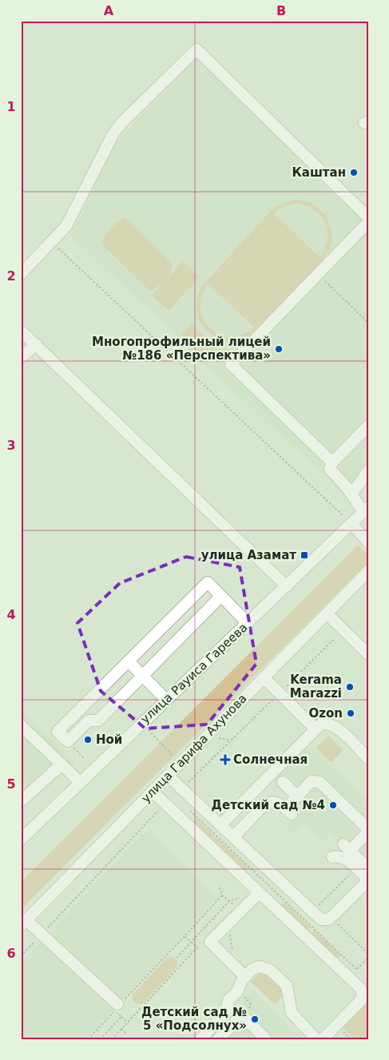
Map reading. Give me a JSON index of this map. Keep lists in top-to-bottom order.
{
  "streets": {
    "street": ["улица Рауиса Гареева", "улица Гарифа Ахунова"]
  },
  "places": {
    "other": [
      "Каштан",
      "Многопрофильный лицей №186 «Перспектива»",
      "Kerama Marazzi",
      "Ozon",
      "Ной",
      "Детский сад №4",
      "Детский сад № 5 «Подсолнух»"
    ],
    "transit": ["улица Азамат"],
    "health": ["Солнечная"]
  },
  "grid": {
    "columns": ["A", "B"],
    "rows": [
      "1",
      "2",
      "3",
      "4",
      "5",
      "6"
    ]
  }
}
